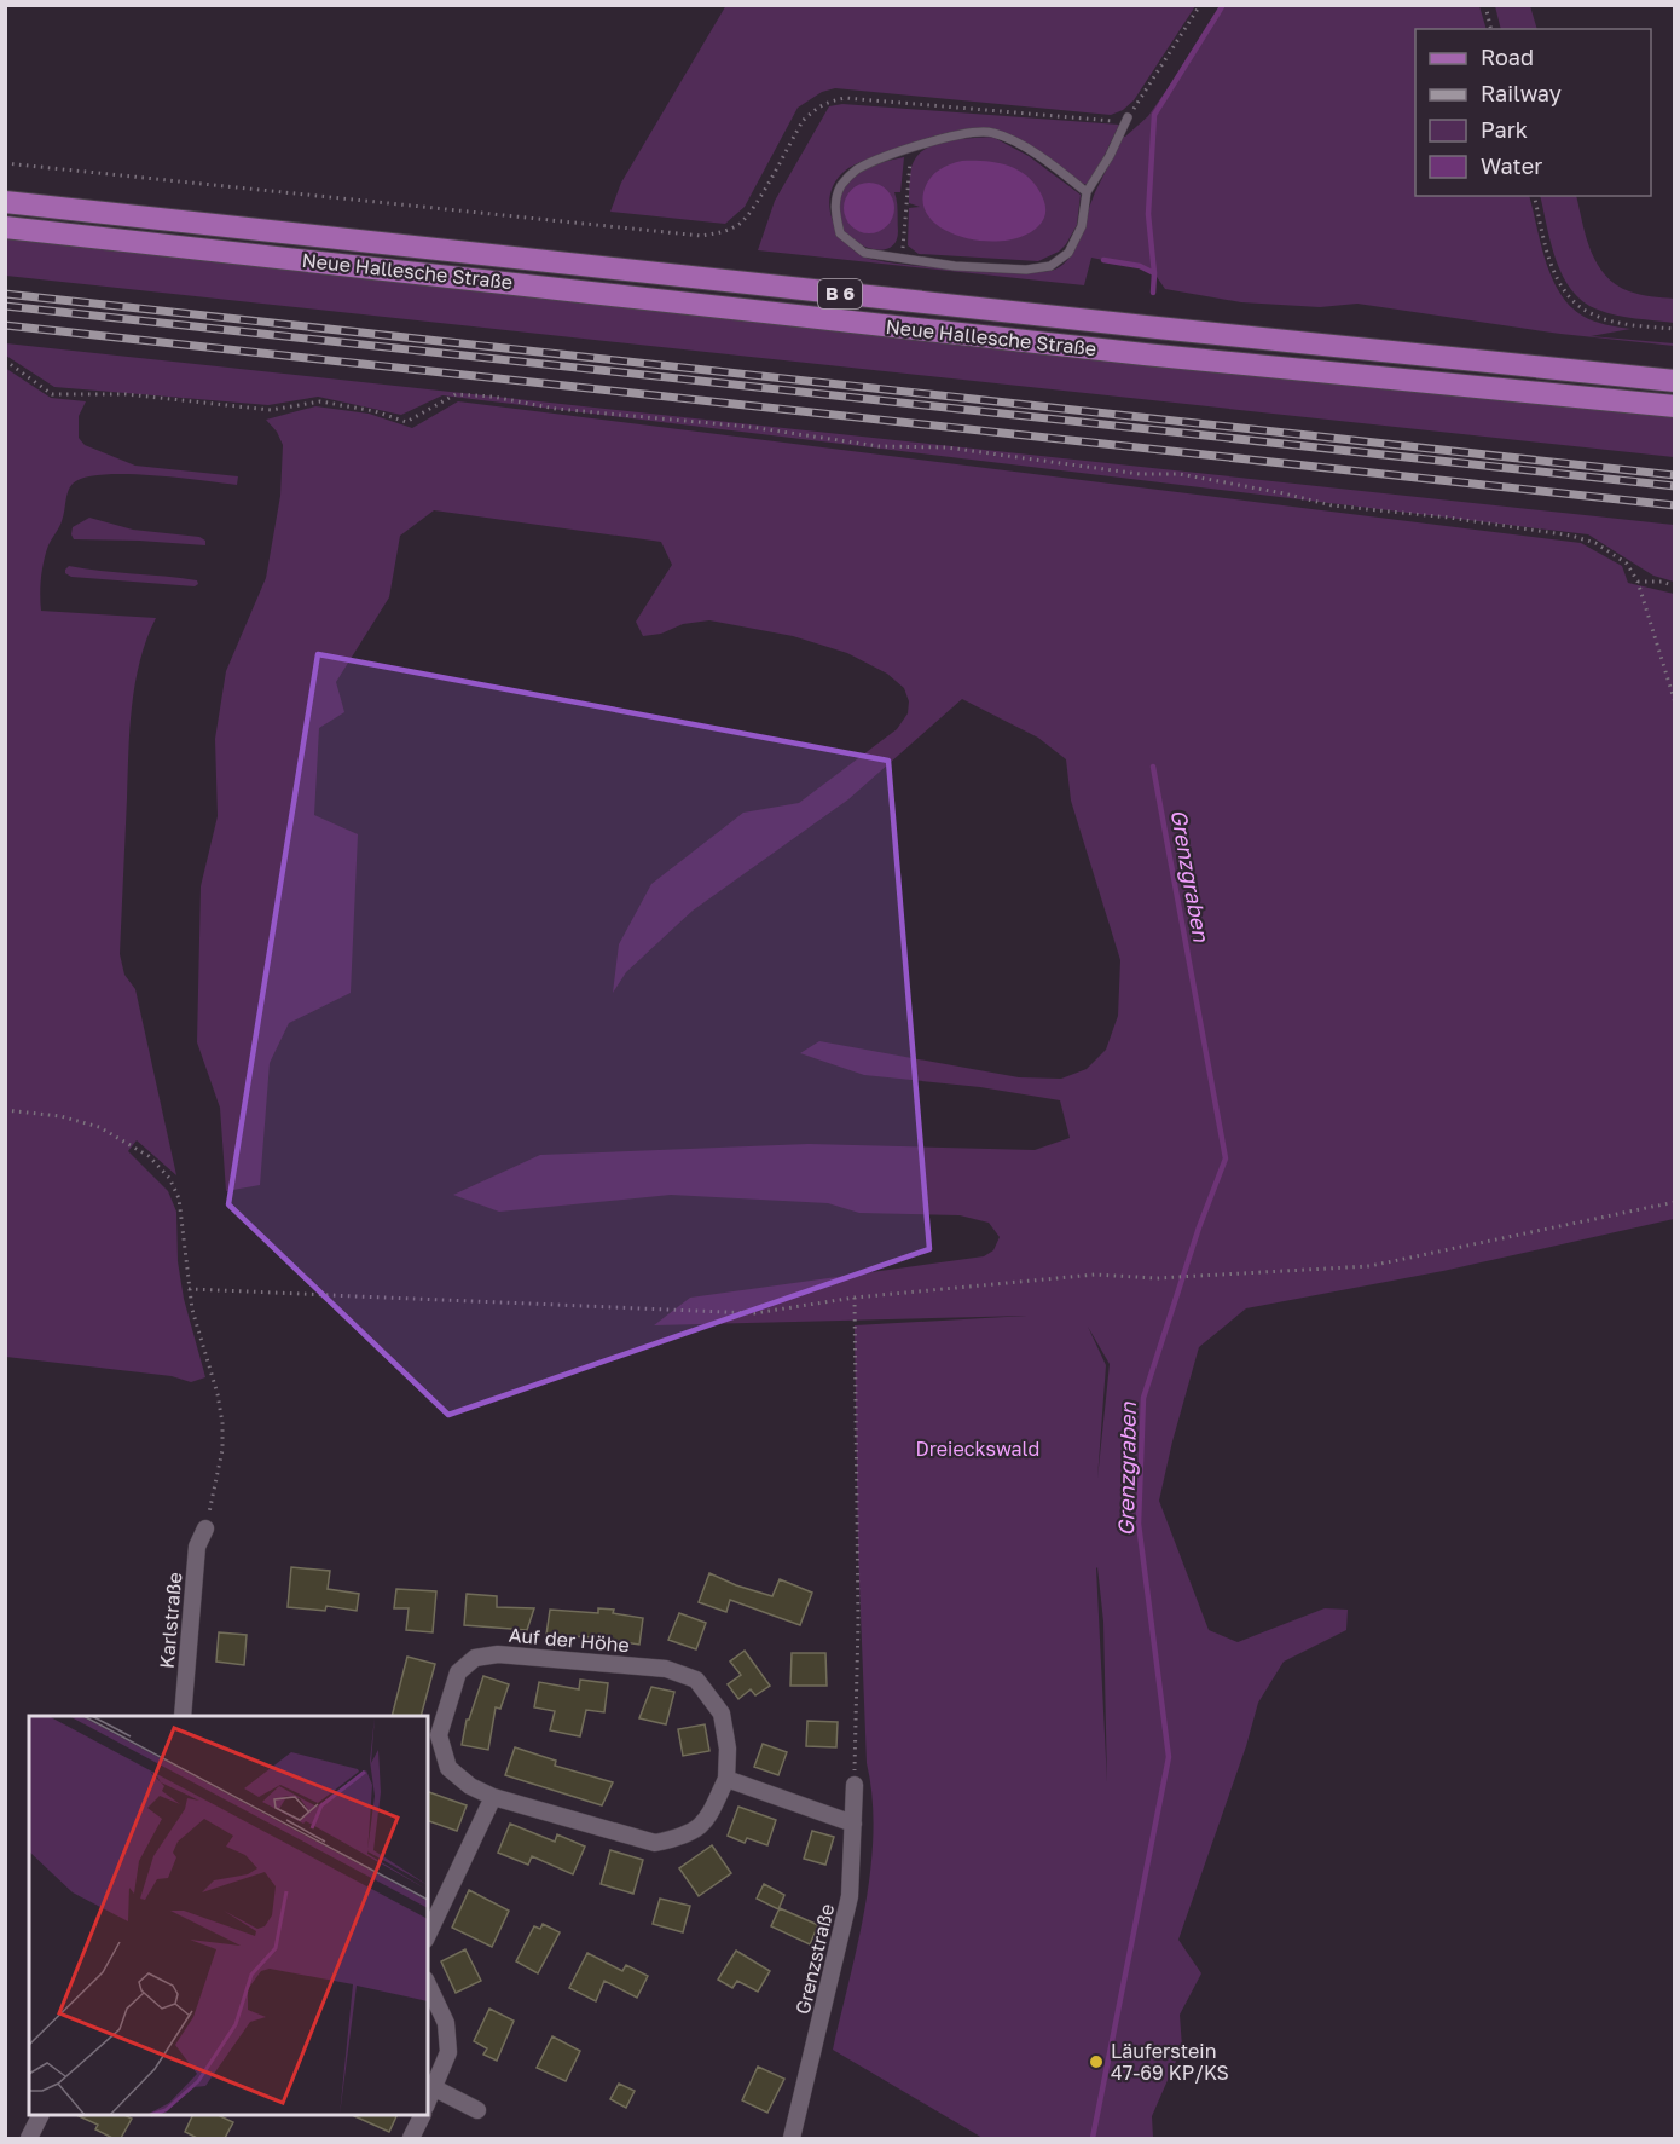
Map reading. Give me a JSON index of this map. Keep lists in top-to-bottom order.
{
  "streets": {
    "main road": ["Neue Hallesche Straße", "B 6"],
    "street": ["Karlstraße", "Auf der Höhe", "Grenzstraße"]
  },
  "water": ["Grenzgraben"],
  "parks": ["Dreieckswald"],
  "places": ["Läuferstein 47-69 KP/KS"],
  "legend": [
    "Road",
    "Railway",
    "Park",
    "Water"
  ]
}
